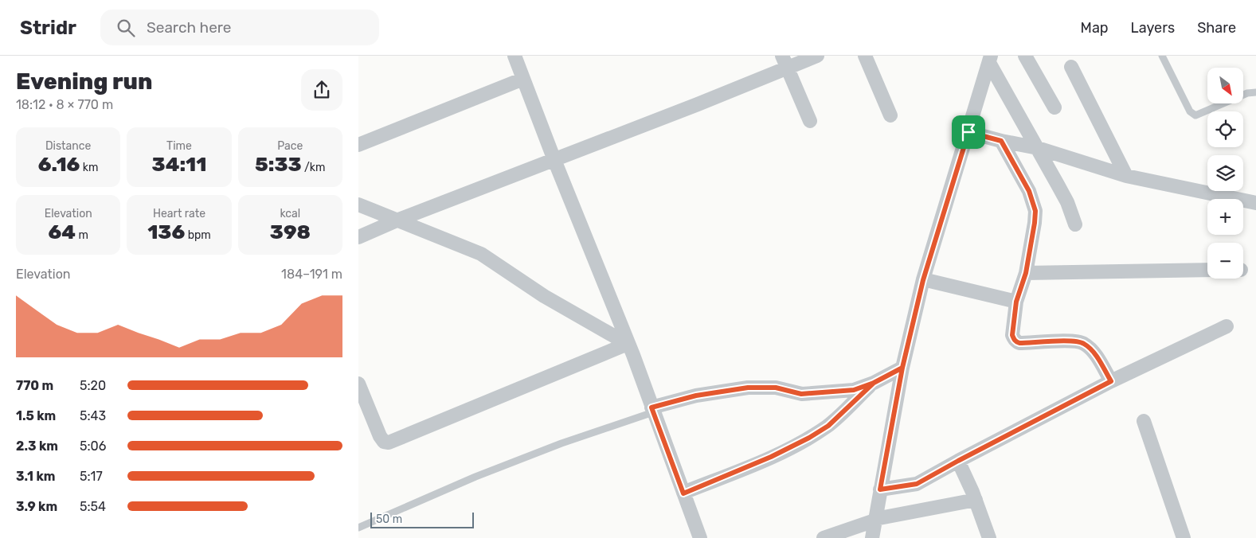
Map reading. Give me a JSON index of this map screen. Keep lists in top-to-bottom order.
{
  "scale_bar": "50 m",
  "north": "bottom right",
  "page": {
    "header": "Stridr",
    "search": "Search here",
    "nav": ["Map", "Layers", "Share"],
    "heading": ["Evening run", "18:12 · 8 × 770 m"],
    "map_buttons": ["+", "−"],
    "stats": [
      ["Distance", "6.16 km"],
      ["Time", "34:11"],
      ["Pace", "5:33 /km"],
      ["Elevation", "64 m"],
      ["Heart rate", "136 bpm"],
      ["kcal", "398"]
    ],
    "chart": ["Elevation", "184–191 m"],
    "list": [
      {
        "name": "770 m",
        "note": "5:20"
      },
      {
        "name": "1.5 km",
        "note": "5:43"
      },
      {
        "name": "2.3 km",
        "note": "5:06"
      },
      {
        "name": "3.1 km",
        "note": "5:17"
      },
      {
        "name": "3.9 km",
        "note": "5:54"
      }
    ],
    "scale": "50 m"
  }
}
